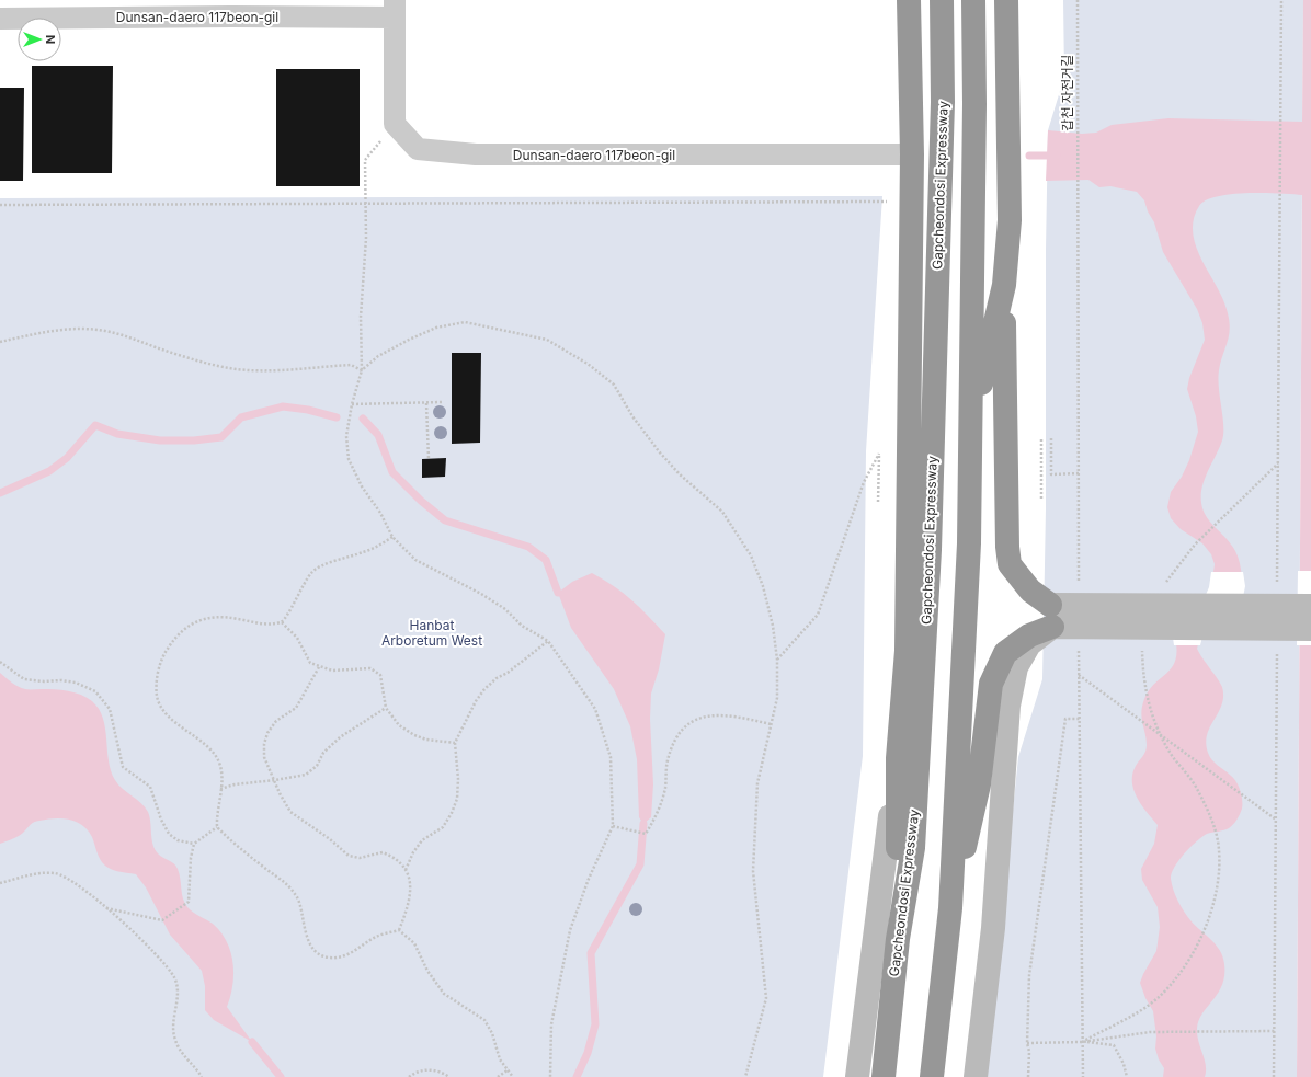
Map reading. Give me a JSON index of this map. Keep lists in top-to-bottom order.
{
  "streets": {
    "highway": ["Gapcheondosi Expressway"],
    "street": ["Dunsan-daero 117beon-gil"],
    "path": ["갑천 자전거길"]
  },
  "parks": ["Hanbat Arboretum West"],
  "north": "right"
}
